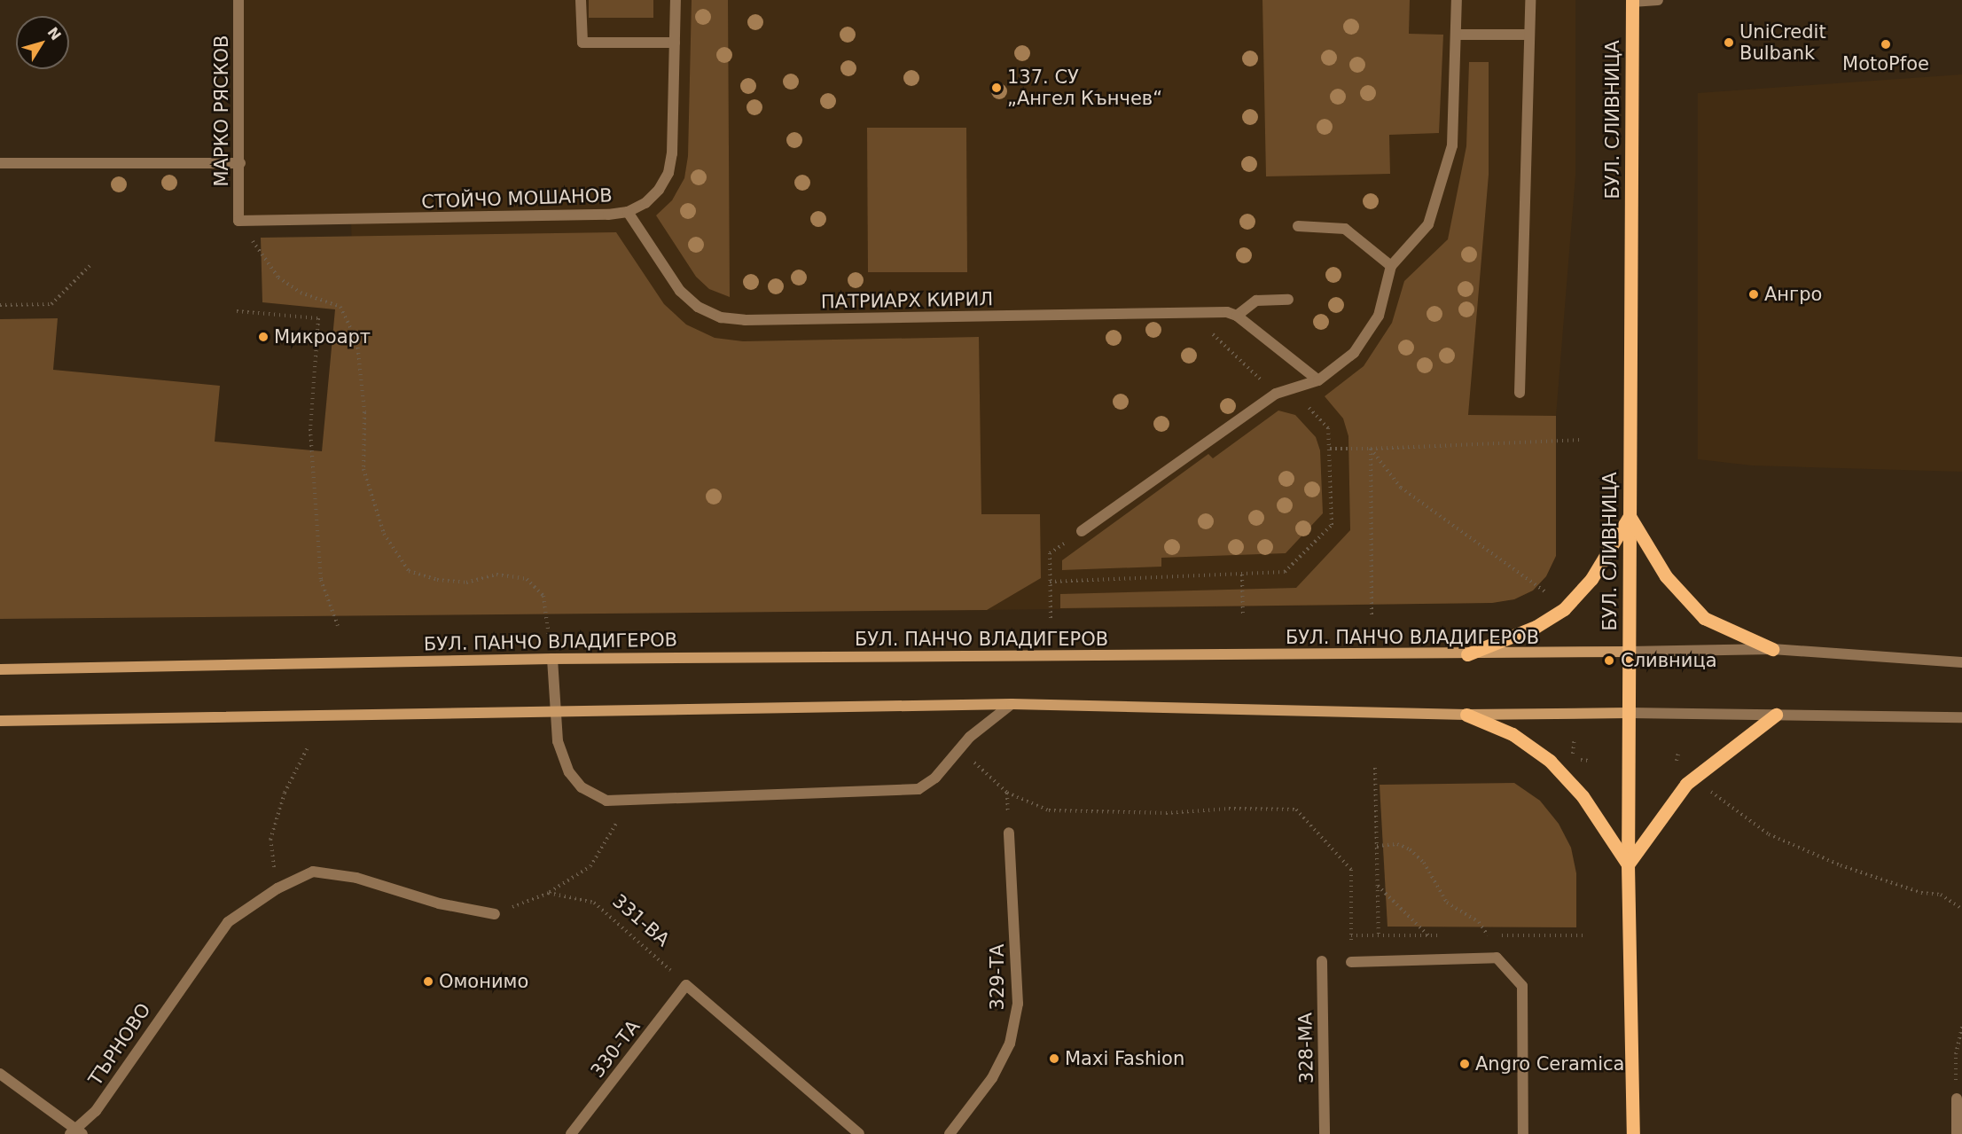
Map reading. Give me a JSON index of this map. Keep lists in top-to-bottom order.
{
  "streets": {
    "main road": ["БУЛ. СЛИВНИЦА", "БУЛ. ПАНЧО ВЛАДИГЕРОВ"],
    "street": [
      "МАРКО РЯСКОВ",
      "СТОЙЧО МОШАНОВ",
      "ПАТРИАРХ КИРИЛ",
      "329-ТА",
      "ТЪРНОВО",
      "328-МА",
      "330-ТА"
    ],
    "path": ["331-ВА"]
  },
  "crossings": [
    ["МАРКО РЯСКОВ", "СТОЙЧО МОШАНОВ"],
    ["БУЛ. СЛИВНИЦА", "БУЛ. ПАНЧО ВЛАДИГЕРОВ"],
    ["СТОЙЧО МОШАНОВ", "ПАТРИАРХ КИРИЛ"],
    ["331-ВА", "330-ТА"]
  ],
  "places": [
    "UniCredit Bulbank",
    "MotoPfoe",
    "137. СУ „Ангел Кънчев“",
    "Ангро",
    "Микроарт",
    "Сливница",
    "Омонимо",
    "Maxi Fashion",
    "Angro Ceramica"
  ],
  "north": "top right"
}
